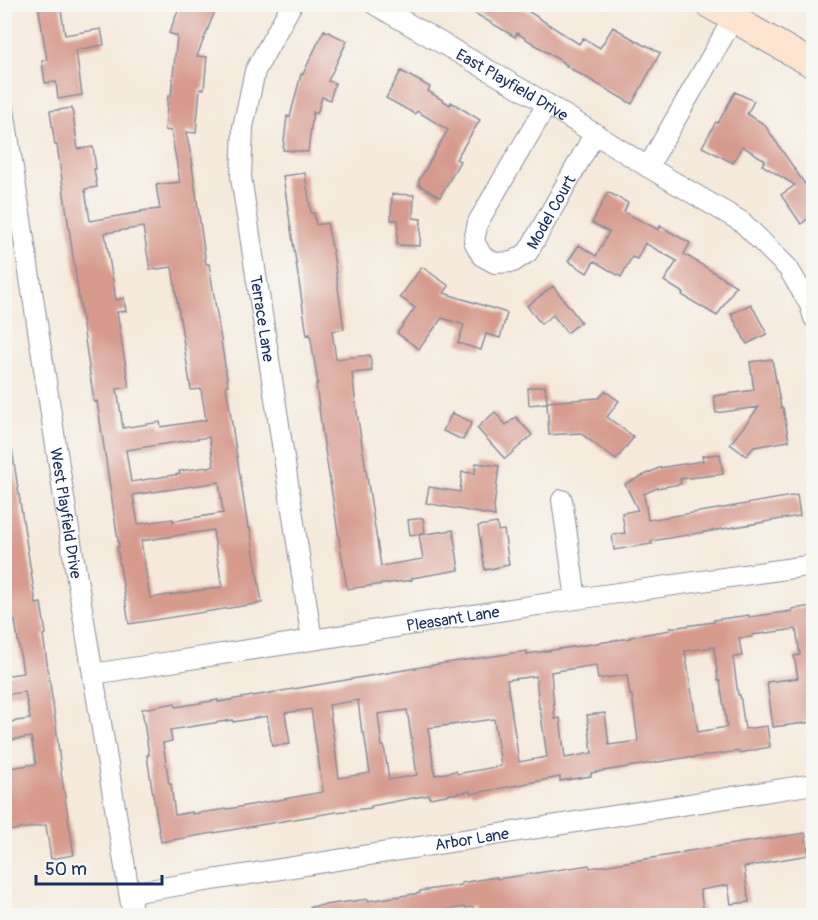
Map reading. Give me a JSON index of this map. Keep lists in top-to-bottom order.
{
  "streets": {
    "street": [
      "East Playfield Drive",
      "Model Court",
      "Terrace Lane",
      "West Playfield Drive",
      "Pleasant Lane",
      "Arbor Lane"
    ]
  },
  "crossings": [
    ["East Playfield Drive", "Model Court"],
    ["Terrace Lane", "Pleasant Lane"],
    ["West Playfield Drive", "Pleasant Lane"],
    ["West Playfield Drive", "Arbor Lane"]
  ],
  "scale_bar": "50 m"
}
